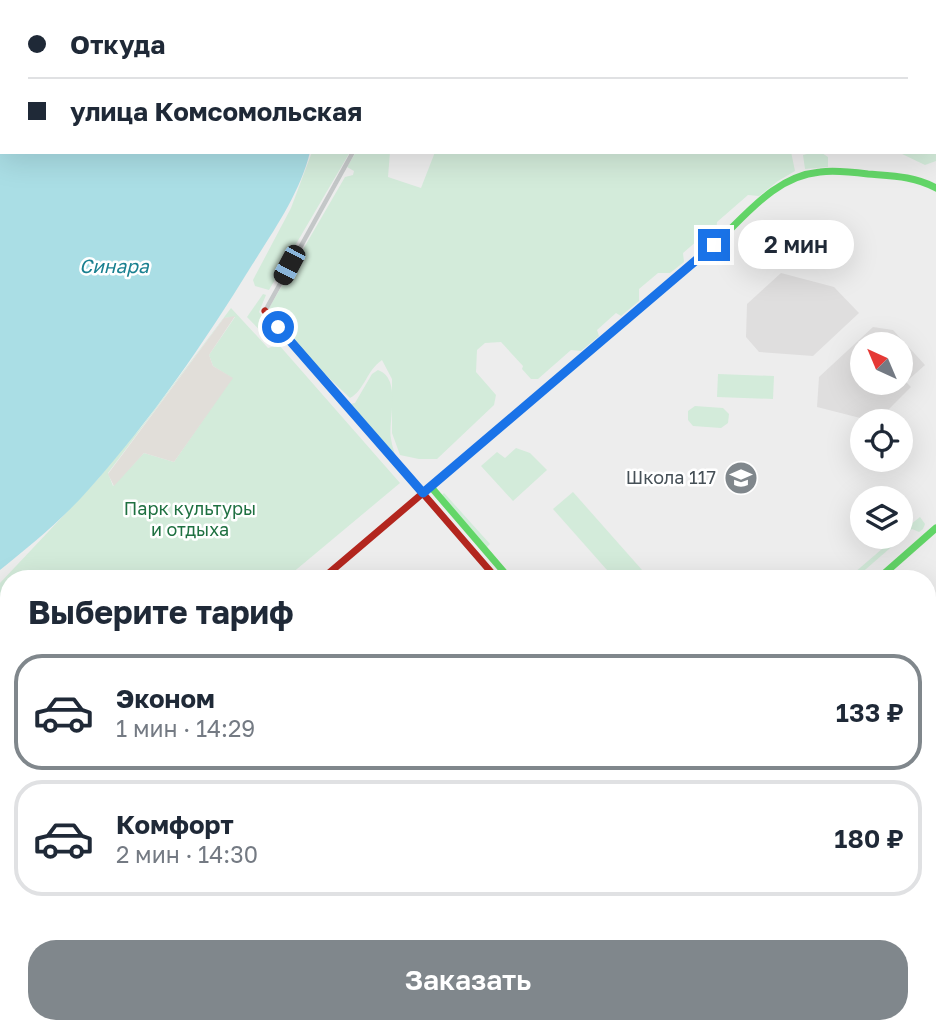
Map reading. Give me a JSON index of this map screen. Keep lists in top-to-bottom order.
{
  "water": ["Синара"],
  "parks": ["Парк культуры и отдыха"],
  "places": {
    "school or university": ["Школа 117"]
  },
  "north": "top left",
  "page": {
    "banner": ["Откуда", "улица Комсомольская"],
    "bubble": "2 мин",
    "heading": "Выберите тариф",
    "list": [
      {
        "name": "Эконом",
        "note": "1 мин · 14:29",
        "value": "133 ₽"
      },
      {
        "name": "Комфорт",
        "note": "2 мин · 14:30",
        "value": "180 ₽"
      }
    ],
    "buttons": "Заказать"
  }
}
